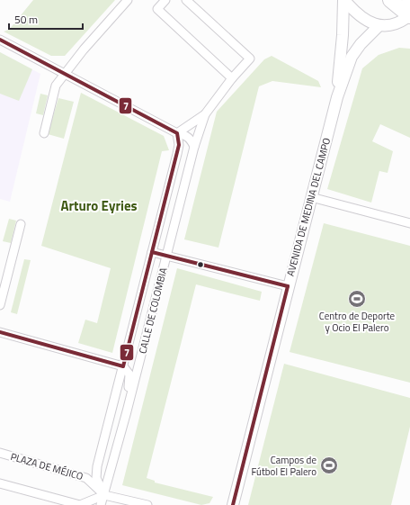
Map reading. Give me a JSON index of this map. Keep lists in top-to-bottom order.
{
  "streets": {
    "main road": ["AVENIDA DE MEDINA DEL CAMPO"],
    "street": ["CALLE DE COLOMBIA", "PLAZA DE MÉJICO"]
  },
  "crossings": [
    ["CALLE DE COLOMBIA", "PLAZA DE MÉJICO"]
  ],
  "districts": ["Arturo Eyries"],
  "places": {
    "sports": ["Centro de Deporte y Ocio El Palero", "Campos de Fútbol El Palero"]
  },
  "lines": ["transit line 7"],
  "scale_bar": "50 m"
}
